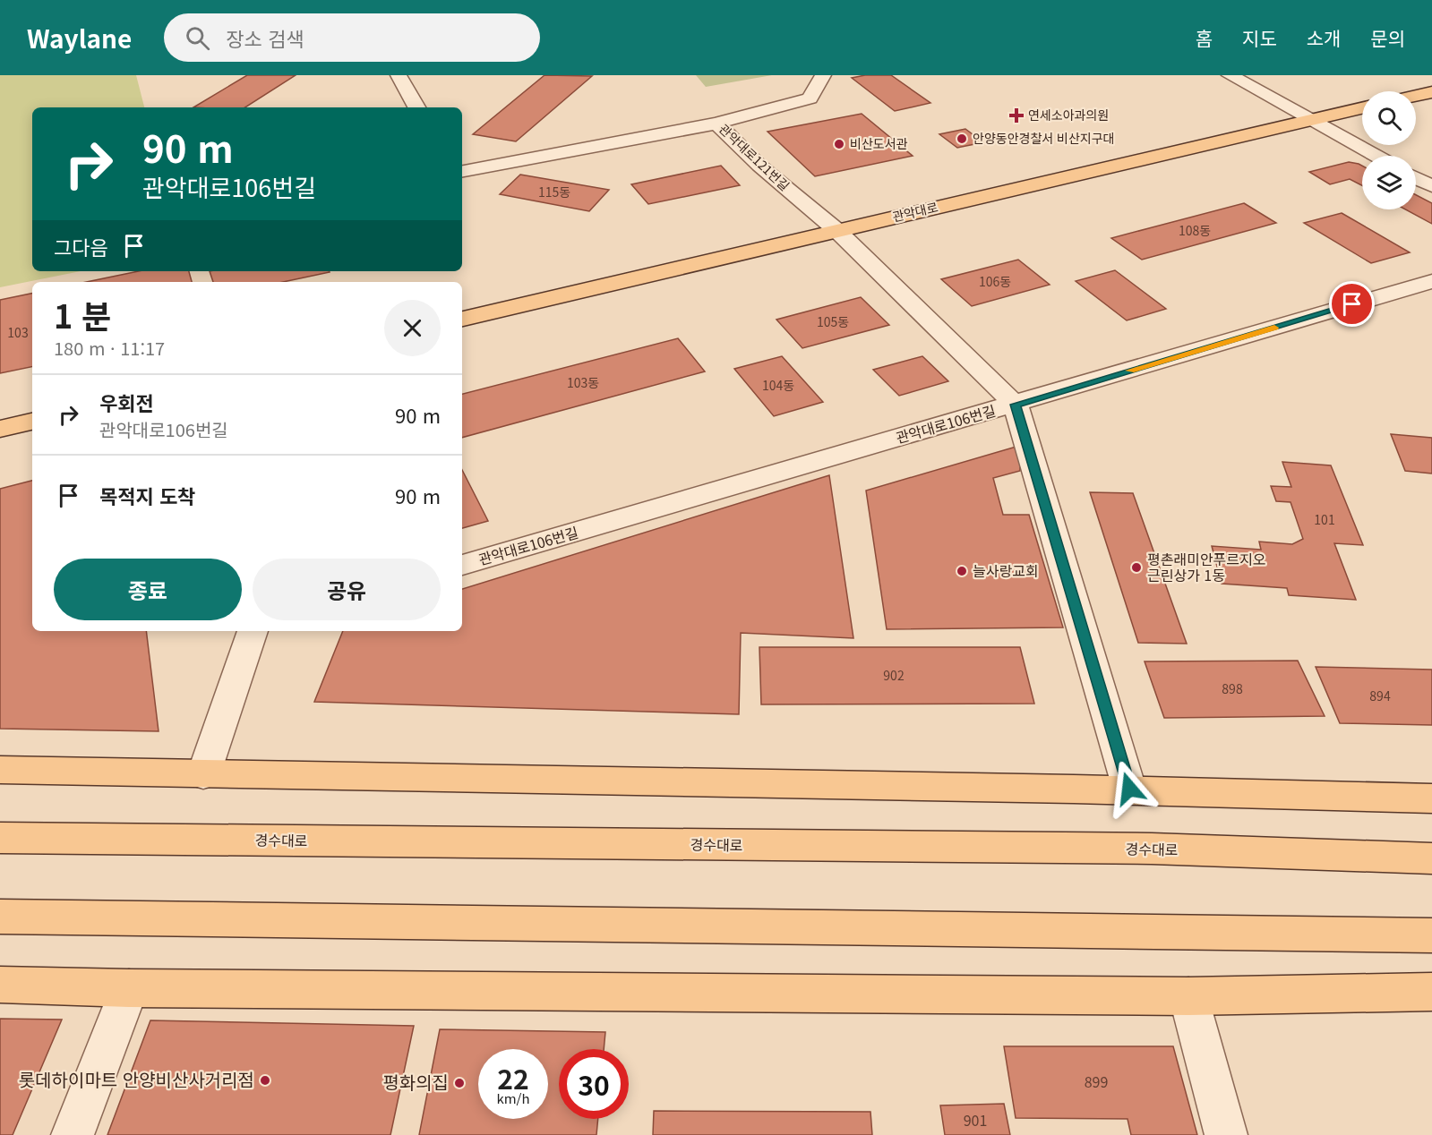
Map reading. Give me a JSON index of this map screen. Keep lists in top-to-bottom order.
{
  "streets": {
    "main road": ["관악대로", "경수대로"],
    "street": ["관악대로121번길", "관악대로106번길"]
  },
  "crossings": [
    ["관악대로121번길", "관악대로"],
    ["관악대로121번길", "관악대로106번길"]
  ],
  "places": {
    "health": ["연세소아과의원"],
    "other": [
      "안양동안경찰서 비산지구대",
      "비산도서관",
      "평촌래미안푸르지오 근린상가 1동",
      "늘사랑교회",
      "롯데하이마트 안양비산사거리점",
      "평화의집"
    ]
  },
  "house_numbers": [
    "115동",
    "108동",
    "106동",
    "105동",
    "103",
    "103동",
    "104동",
    "101",
    "902",
    "898",
    "894",
    "899",
    "901"
  ],
  "page": {
    "header": "Waylane",
    "search": "장소 검색",
    "nav": [
      "홈",
      "지도",
      "소개",
      "문의"
    ],
    "turn": ["90 m", "관악대로106번길"],
    "then": "그다음",
    "heading": ["1 분", "180 m · 11:17"],
    "list": [
      {
        "name": "우회전",
        "note": "관악대로106번길",
        "value": "90 m"
      },
      {
        "name": "목적지 도착",
        "value": "90 m"
      }
    ],
    "buttons": ["종료", "공유"],
    "speed": "22 km/h",
    "limit": "30"
  }
}
